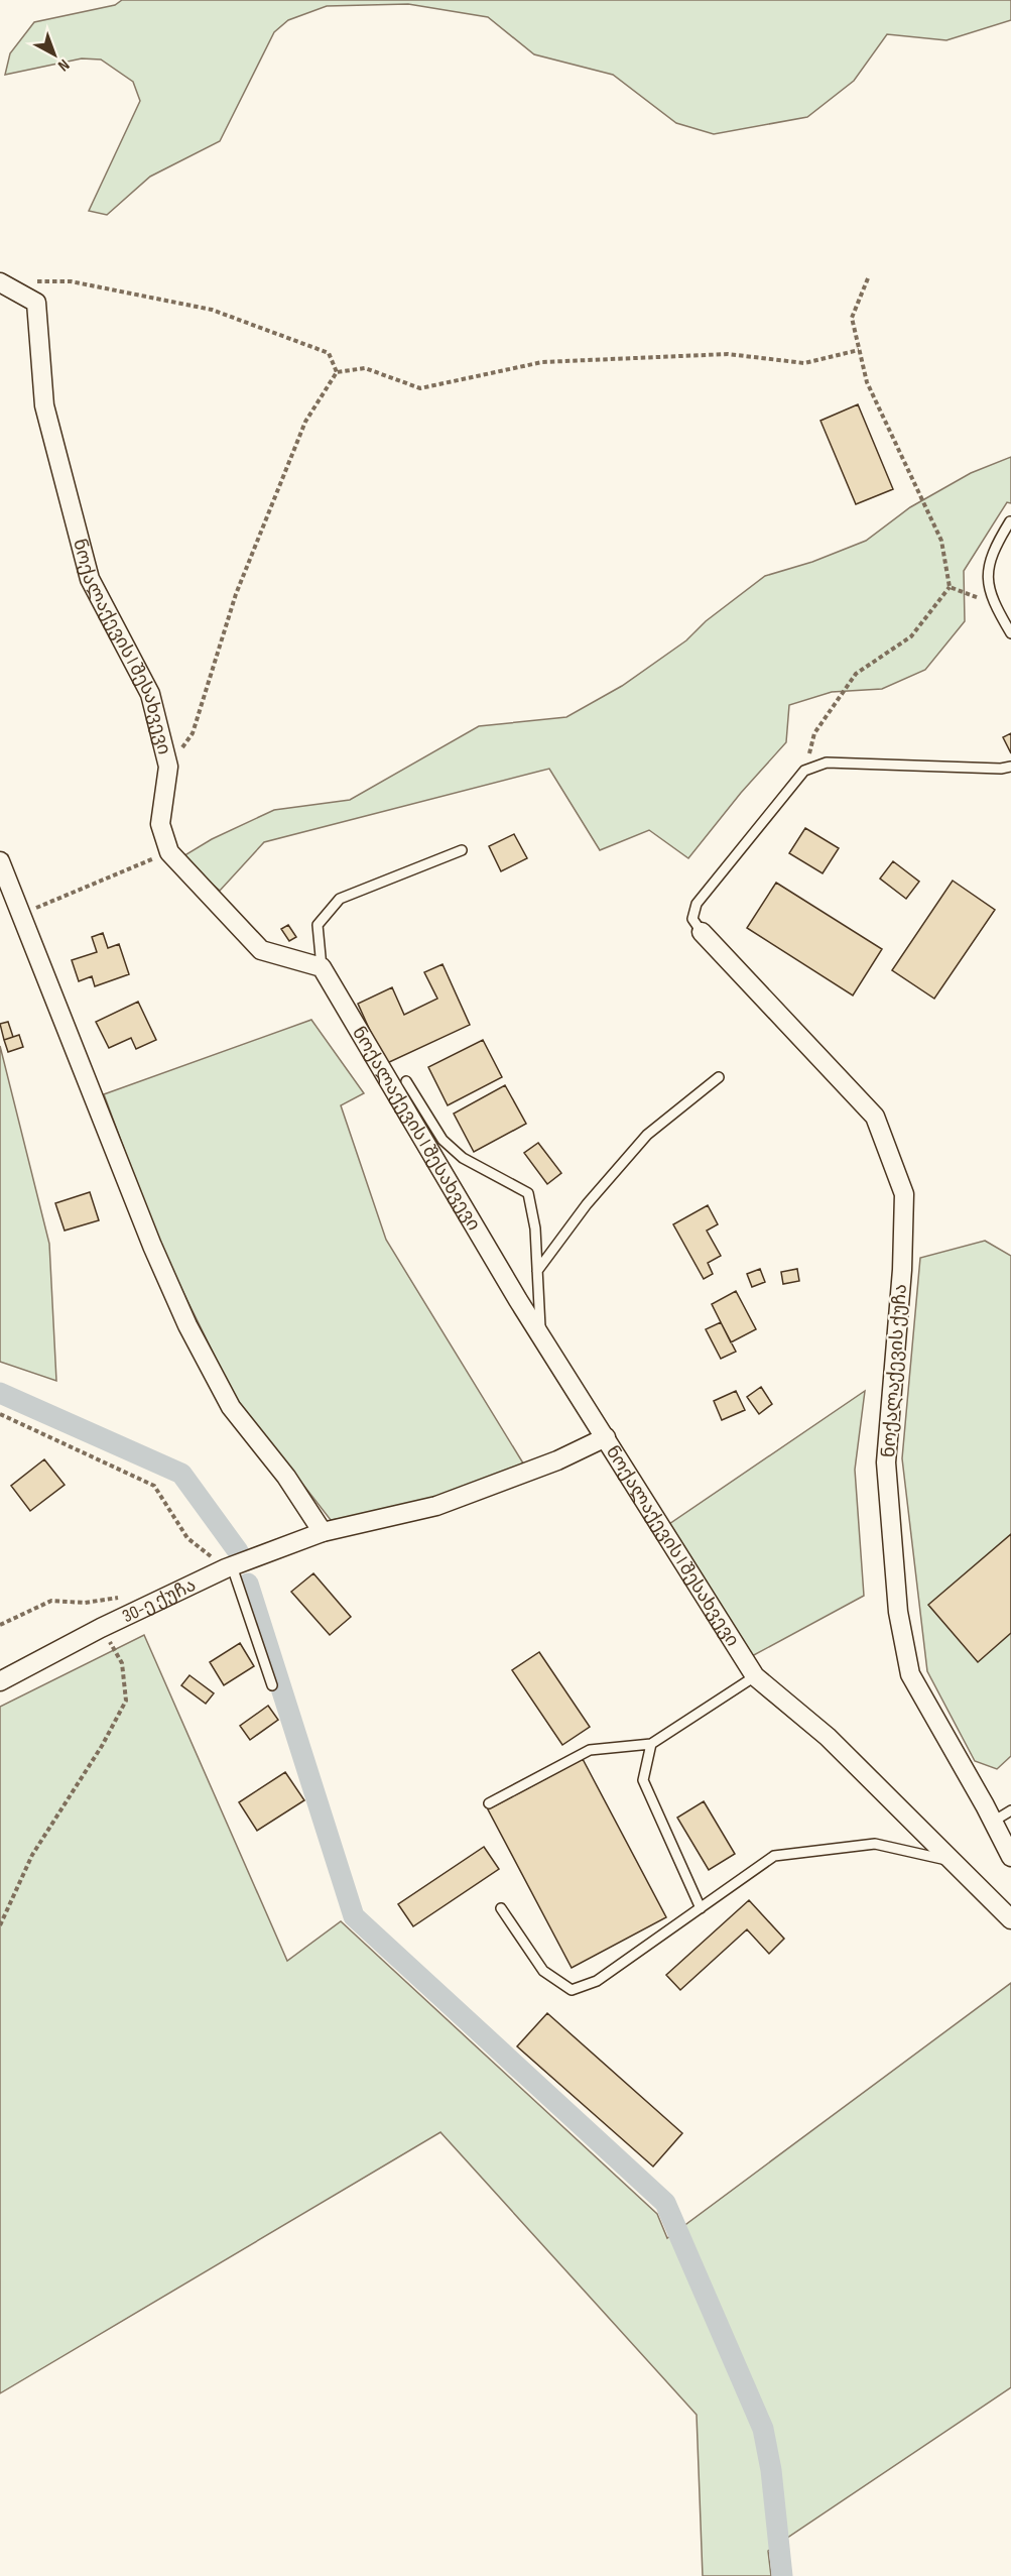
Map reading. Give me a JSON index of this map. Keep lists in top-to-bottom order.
{
  "streets": {
    "street": ["ნოქალაქევის I შესახვევი", "ნოქალაქევის ქუჩა", "30-ე ქუჩა"]
  },
  "crossings": [
    ["ნოქალაქევის I შესახვევი", "30-ე ქუჩა"]
  ],
  "north": "bottom right"
}
